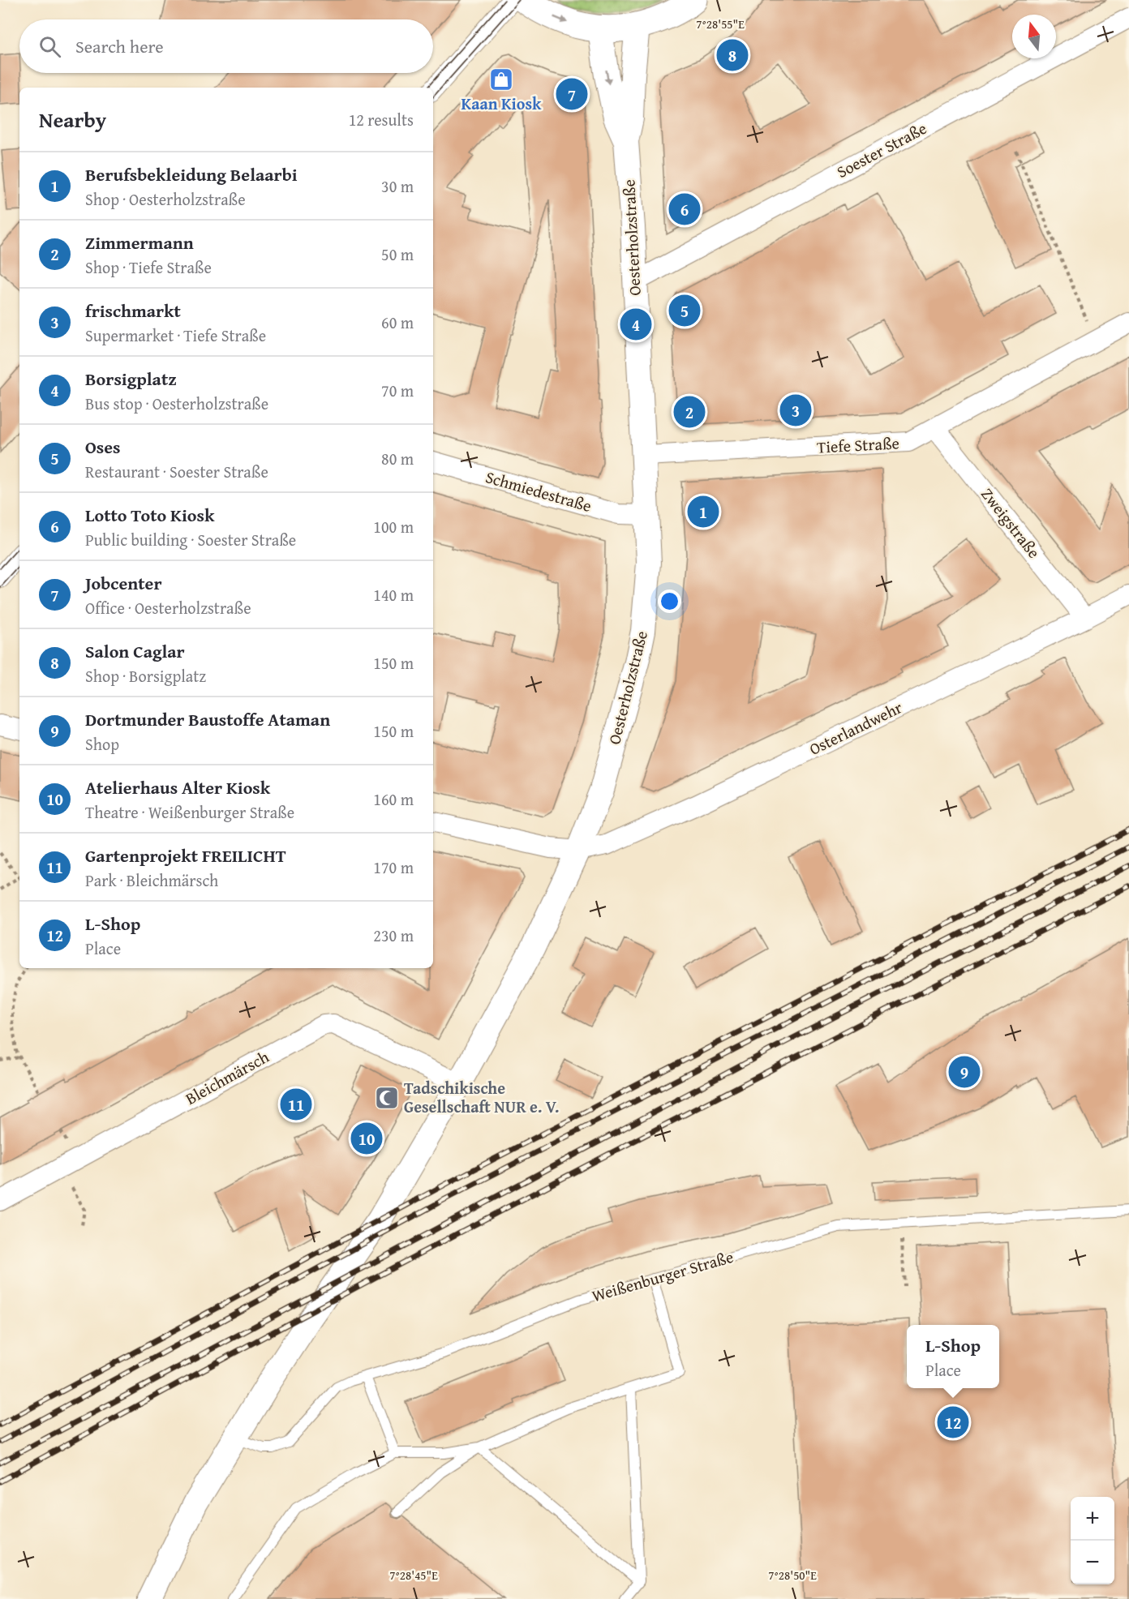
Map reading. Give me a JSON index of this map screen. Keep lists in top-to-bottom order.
{
  "streets": {
    "street": [
      "Soester Straße",
      "Oesterholzstraße",
      "Tiefe Straße",
      "Schmiedestraße",
      "Zweigstraße",
      "Osterlandwehr",
      "Bleichmärsch"
    ],
    "lane": ["Weißenburger Straße"]
  },
  "crossings": [
    ["Soester Straße", "Oesterholzstraße"],
    ["Oesterholzstraße", "Tiefe Straße"],
    ["Oesterholzstraße", "Schmiedestraße"],
    ["Oesterholzstraße", "Osterlandwehr"],
    ["Oesterholzstraße", "Bleichmärsch"],
    ["Tiefe Straße", "Zweigstraße"],
    ["Zweigstraße", "Osterlandwehr"]
  ],
  "places": {
    "shop": ["Kaan Kiosk"],
    "mosque": ["Tadschikische Gesellschaft NUR e. V."]
  },
  "north": "top",
  "page": {
    "search": "Search here",
    "pins": [
      "8",
      "7",
      "6",
      "5",
      "4",
      "3",
      "2",
      "1",
      "9",
      "11",
      "10",
      "12"
    ],
    "heading": ["Nearby", "12 results"],
    "list": [
      {
        "mark": "1",
        "name": "Berufsbekleidung Belaarbi",
        "note": "Shop · Oesterholzstraße",
        "value": "30 m"
      },
      {
        "mark": "2",
        "name": "Zimmermann",
        "note": "Shop · Tiefe Straße",
        "value": "50 m"
      },
      {
        "mark": "3",
        "name": "frischmarkt",
        "note": "Supermarket · Tiefe Straße",
        "value": "60 m"
      },
      {
        "mark": "4",
        "name": "Borsigplatz",
        "note": "Bus stop · Oesterholzstraße",
        "value": "70 m"
      },
      {
        "mark": "5",
        "name": "Oses",
        "note": "Restaurant · Soester Straße",
        "value": "80 m"
      },
      {
        "mark": "6",
        "name": "Lotto Toto Kiosk",
        "note": "Public building · Soester Straße",
        "value": "100 m"
      },
      {
        "mark": "7",
        "name": "Jobcenter",
        "note": "Office · Oesterholzstraße",
        "value": "140 m"
      },
      {
        "mark": "8",
        "name": "Salon Caglar",
        "note": "Shop · Borsigplatz",
        "value": "150 m"
      },
      {
        "mark": "9",
        "name": "Dortmunder Baustoffe Ataman",
        "note": "Shop",
        "value": "150 m"
      },
      {
        "mark": "10",
        "name": "Atelierhaus Alter Kiosk",
        "note": "Theatre · Weißenburger Straße",
        "value": "160 m"
      },
      {
        "mark": "11",
        "name": "Gartenprojekt FREILICHT",
        "note": "Park · Bleichmärsch",
        "value": "170 m"
      },
      {
        "mark": "12",
        "name": "L-Shop",
        "note": "Place",
        "value": "230 m"
      }
    ],
    "popup": ["L-Shop", "Place"],
    "map_buttons": ["+", "−"]
  },
  "coordinates": ["7°28'55\"E", "7°28'45\"E", "7°28'50\"E"]
}
